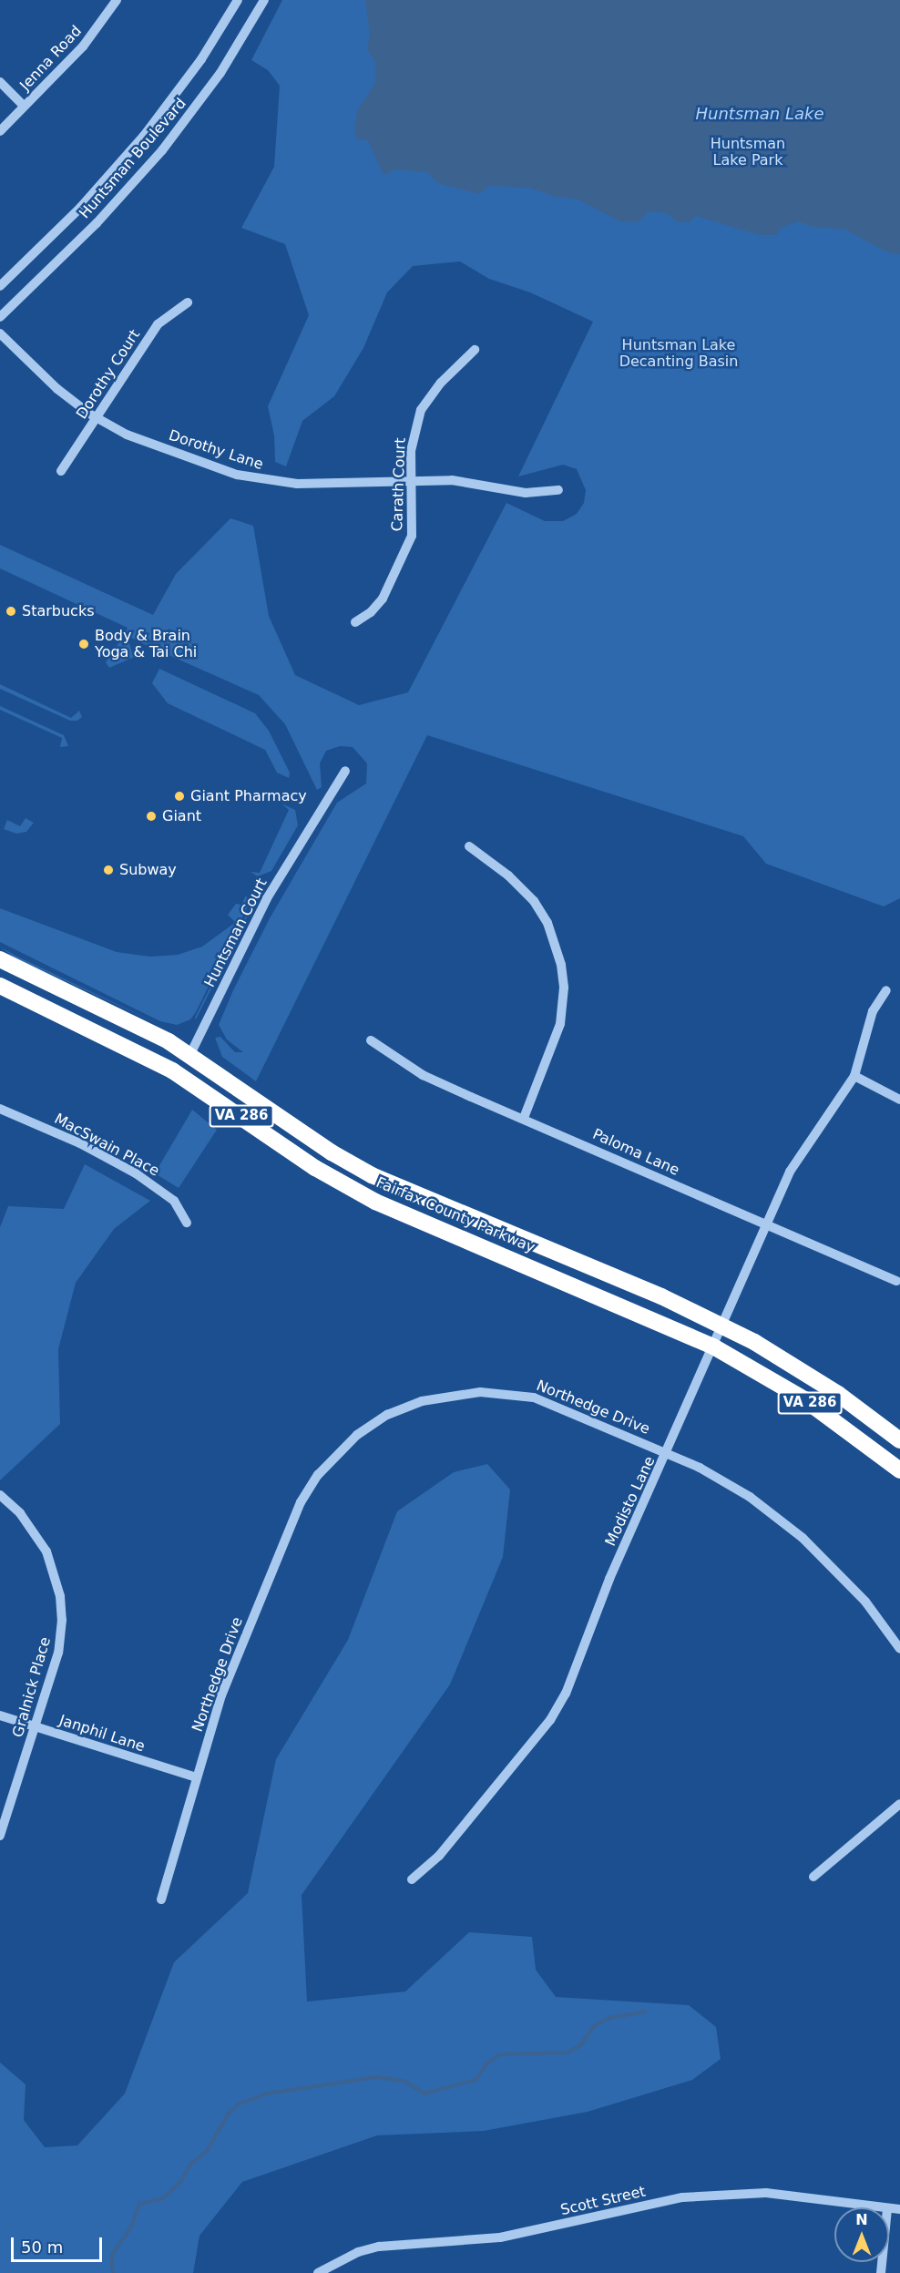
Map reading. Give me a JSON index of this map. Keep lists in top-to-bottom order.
{
  "streets": {
    "highway": ["VA 286", "Fairfax County Parkway"],
    "street": [
      "Jenna Road",
      "Huntsman Boulevard",
      "Dorothy Court",
      "Dorothy Lane",
      "Carath Court",
      "Huntsman Court",
      "MacSwain Place",
      "Paloma Lane",
      "Northedge Drive",
      "Modisto Lane",
      "Gralnick Place",
      "Janphil Lane",
      "Scott Street"
    ]
  },
  "crossings": [
    ["Dorothy Court", "Dorothy Lane"],
    ["Dorothy Lane", "Carath Court"],
    ["Huntsman Court", "Fairfax County Parkway"],
    ["Paloma Lane", "Modisto Lane"],
    ["Fairfax County Parkway", "Modisto Lane"],
    ["Northedge Drive", "Modisto Lane"],
    ["Northedge Drive", "Janphil Lane"],
    ["Gralnick Place", "Janphil Lane"]
  ],
  "water": ["Huntsman Lake"],
  "parks": ["Huntsman Lake Park", "Huntsman Lake Decanting Basin"],
  "places": [
    "Starbucks",
    "Body & Brain Yoga & Tai Chi",
    "Giant Pharmacy",
    "Giant",
    "Subway"
  ],
  "scale_bar": "50 m",
  "north": "top"
}
